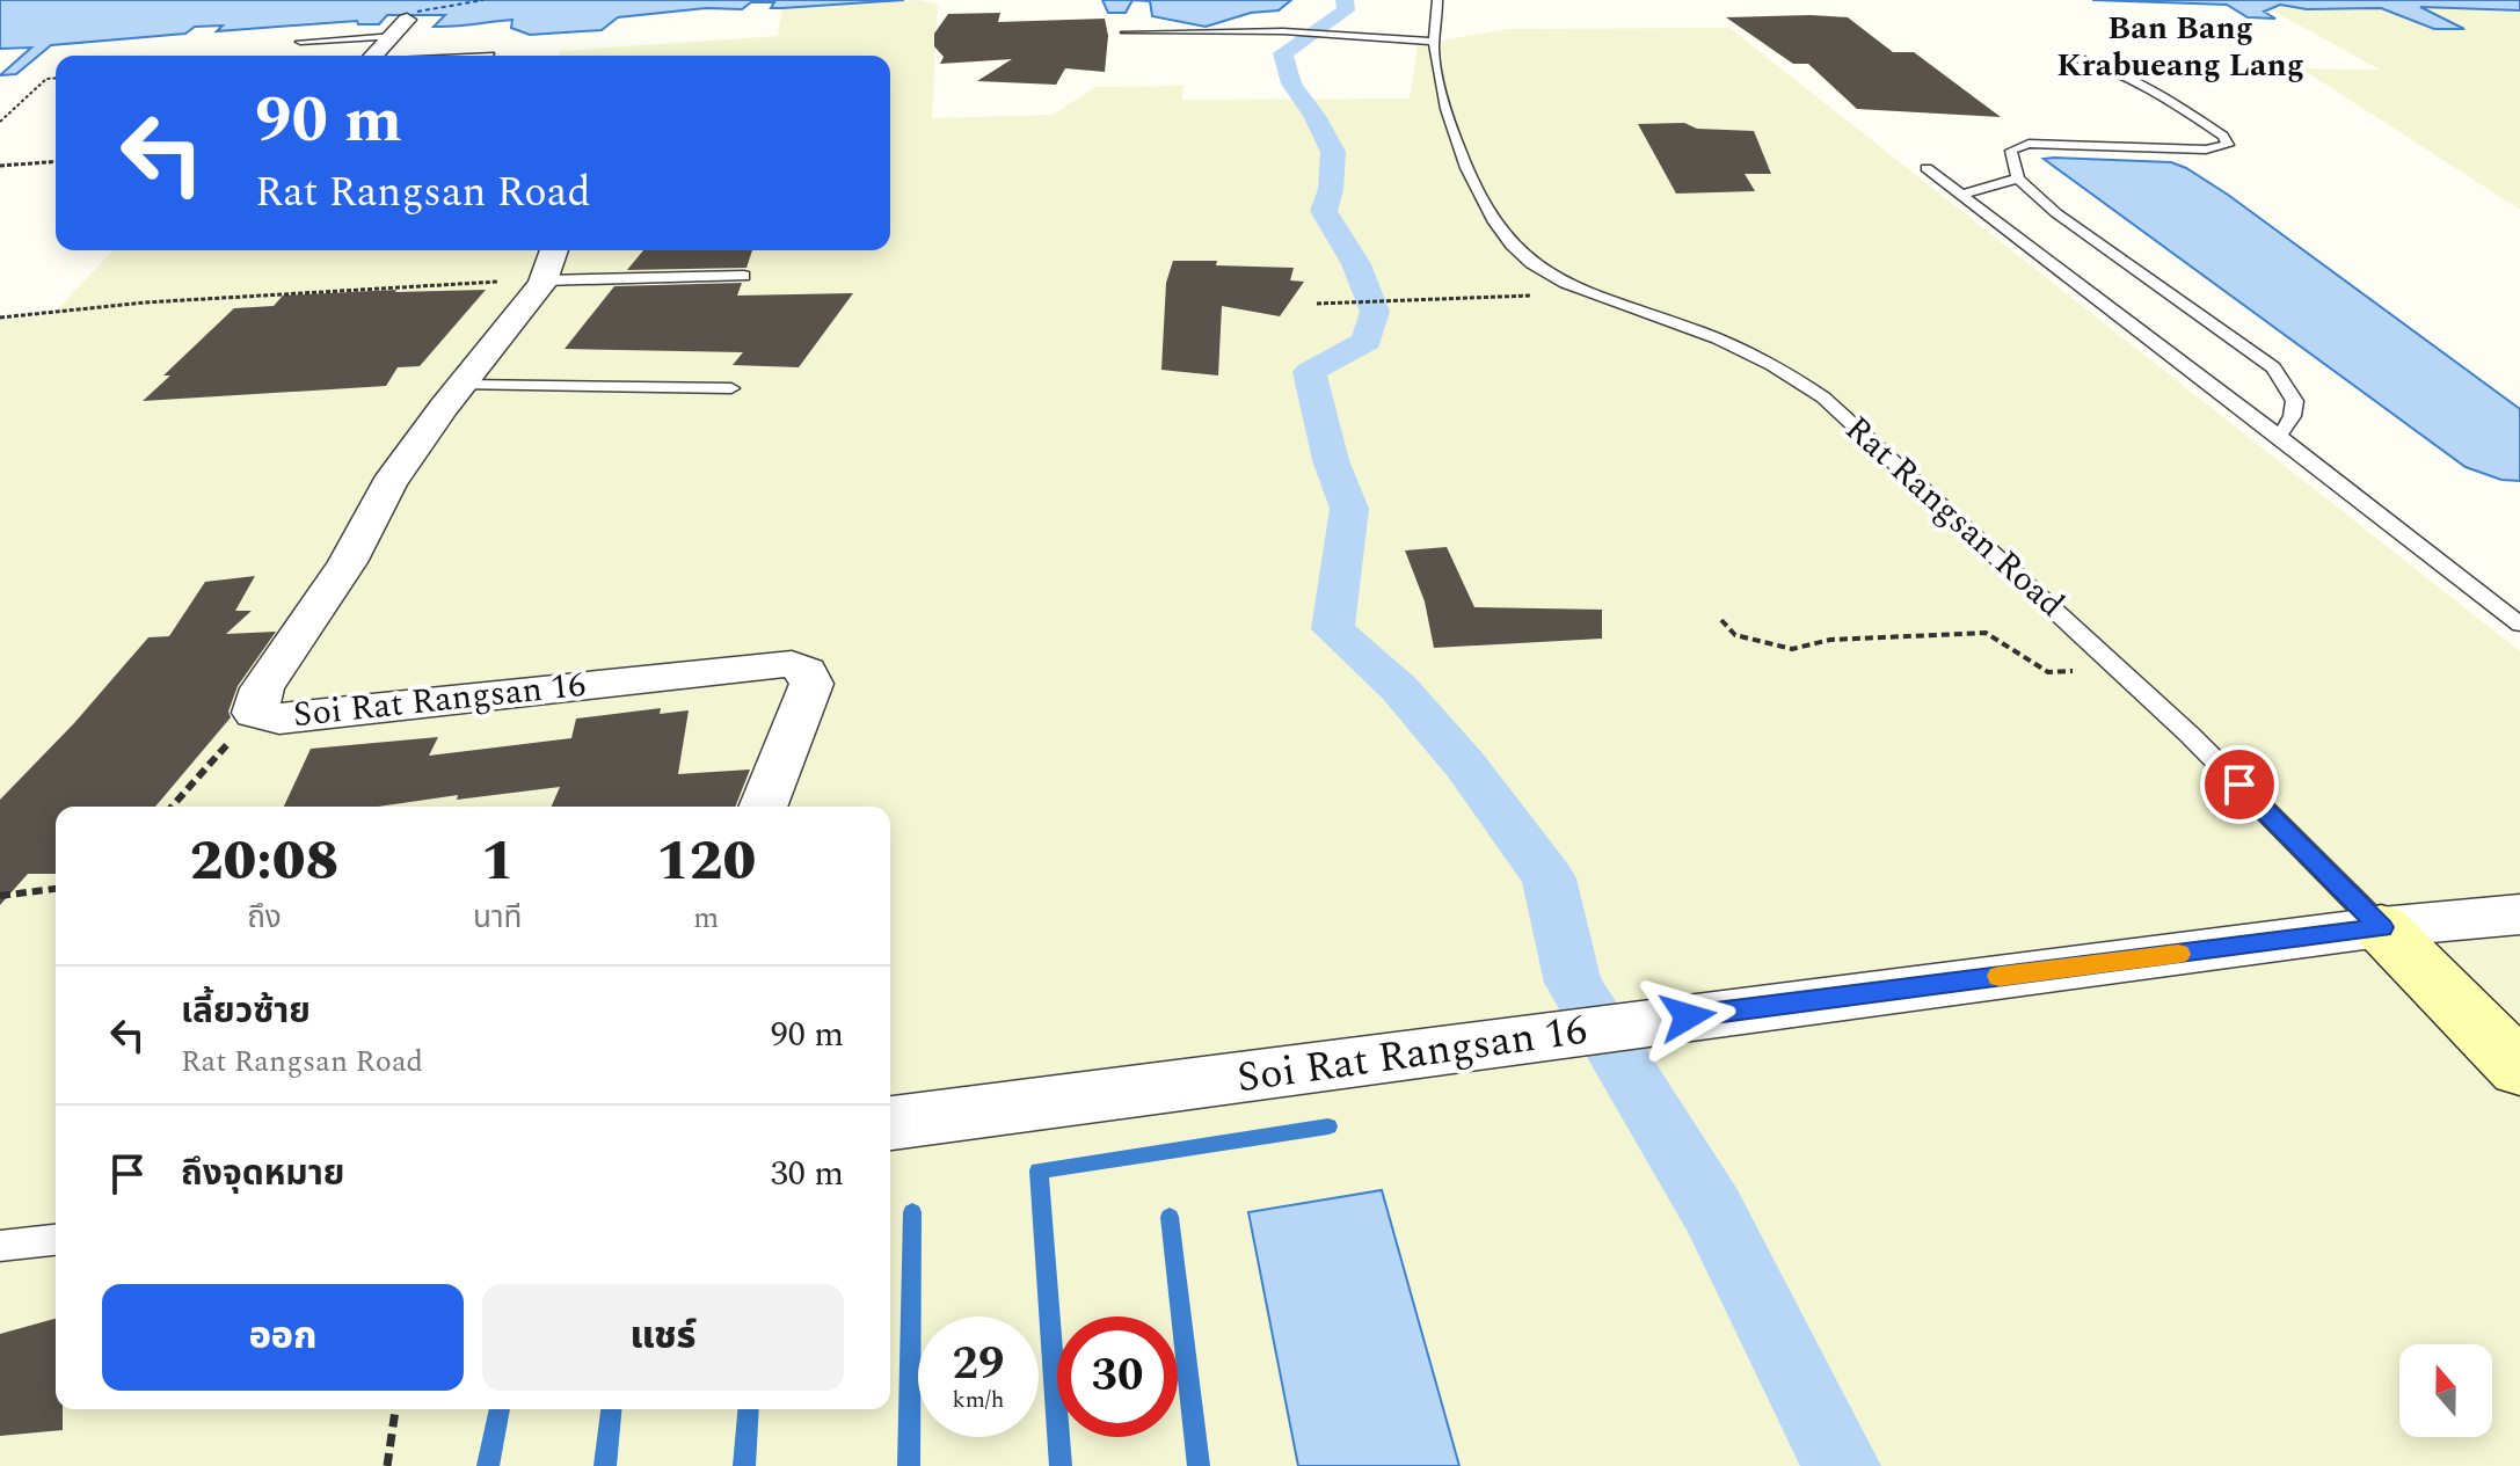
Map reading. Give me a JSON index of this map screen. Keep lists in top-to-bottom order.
{
  "streets": {
    "street": ["Rat Rangsan Road", "Soi Rat Rangsan 16"]
  },
  "crossings": [
    ["Rat Rangsan Road", "Soi Rat Rangsan 16"]
  ],
  "districts": ["Ban Bang Krabueang Lang"],
  "north": "top",
  "page": {
    "turn": ["90 m", "Rat Rangsan Road"],
    "eta": [
      "20:08",
      "ถึง",
      "1",
      "นาที",
      "120",
      "m"
    ],
    "list": [
      {
        "name": "เลี้ยวซ้าย",
        "note": "Rat Rangsan Road",
        "value": "90 m"
      },
      {
        "name": "ถึงจุดหมาย",
        "value": "30 m"
      }
    ],
    "buttons": ["ออก", "แชร์"],
    "speed": "29 km/h",
    "limit": "30"
  }
}
